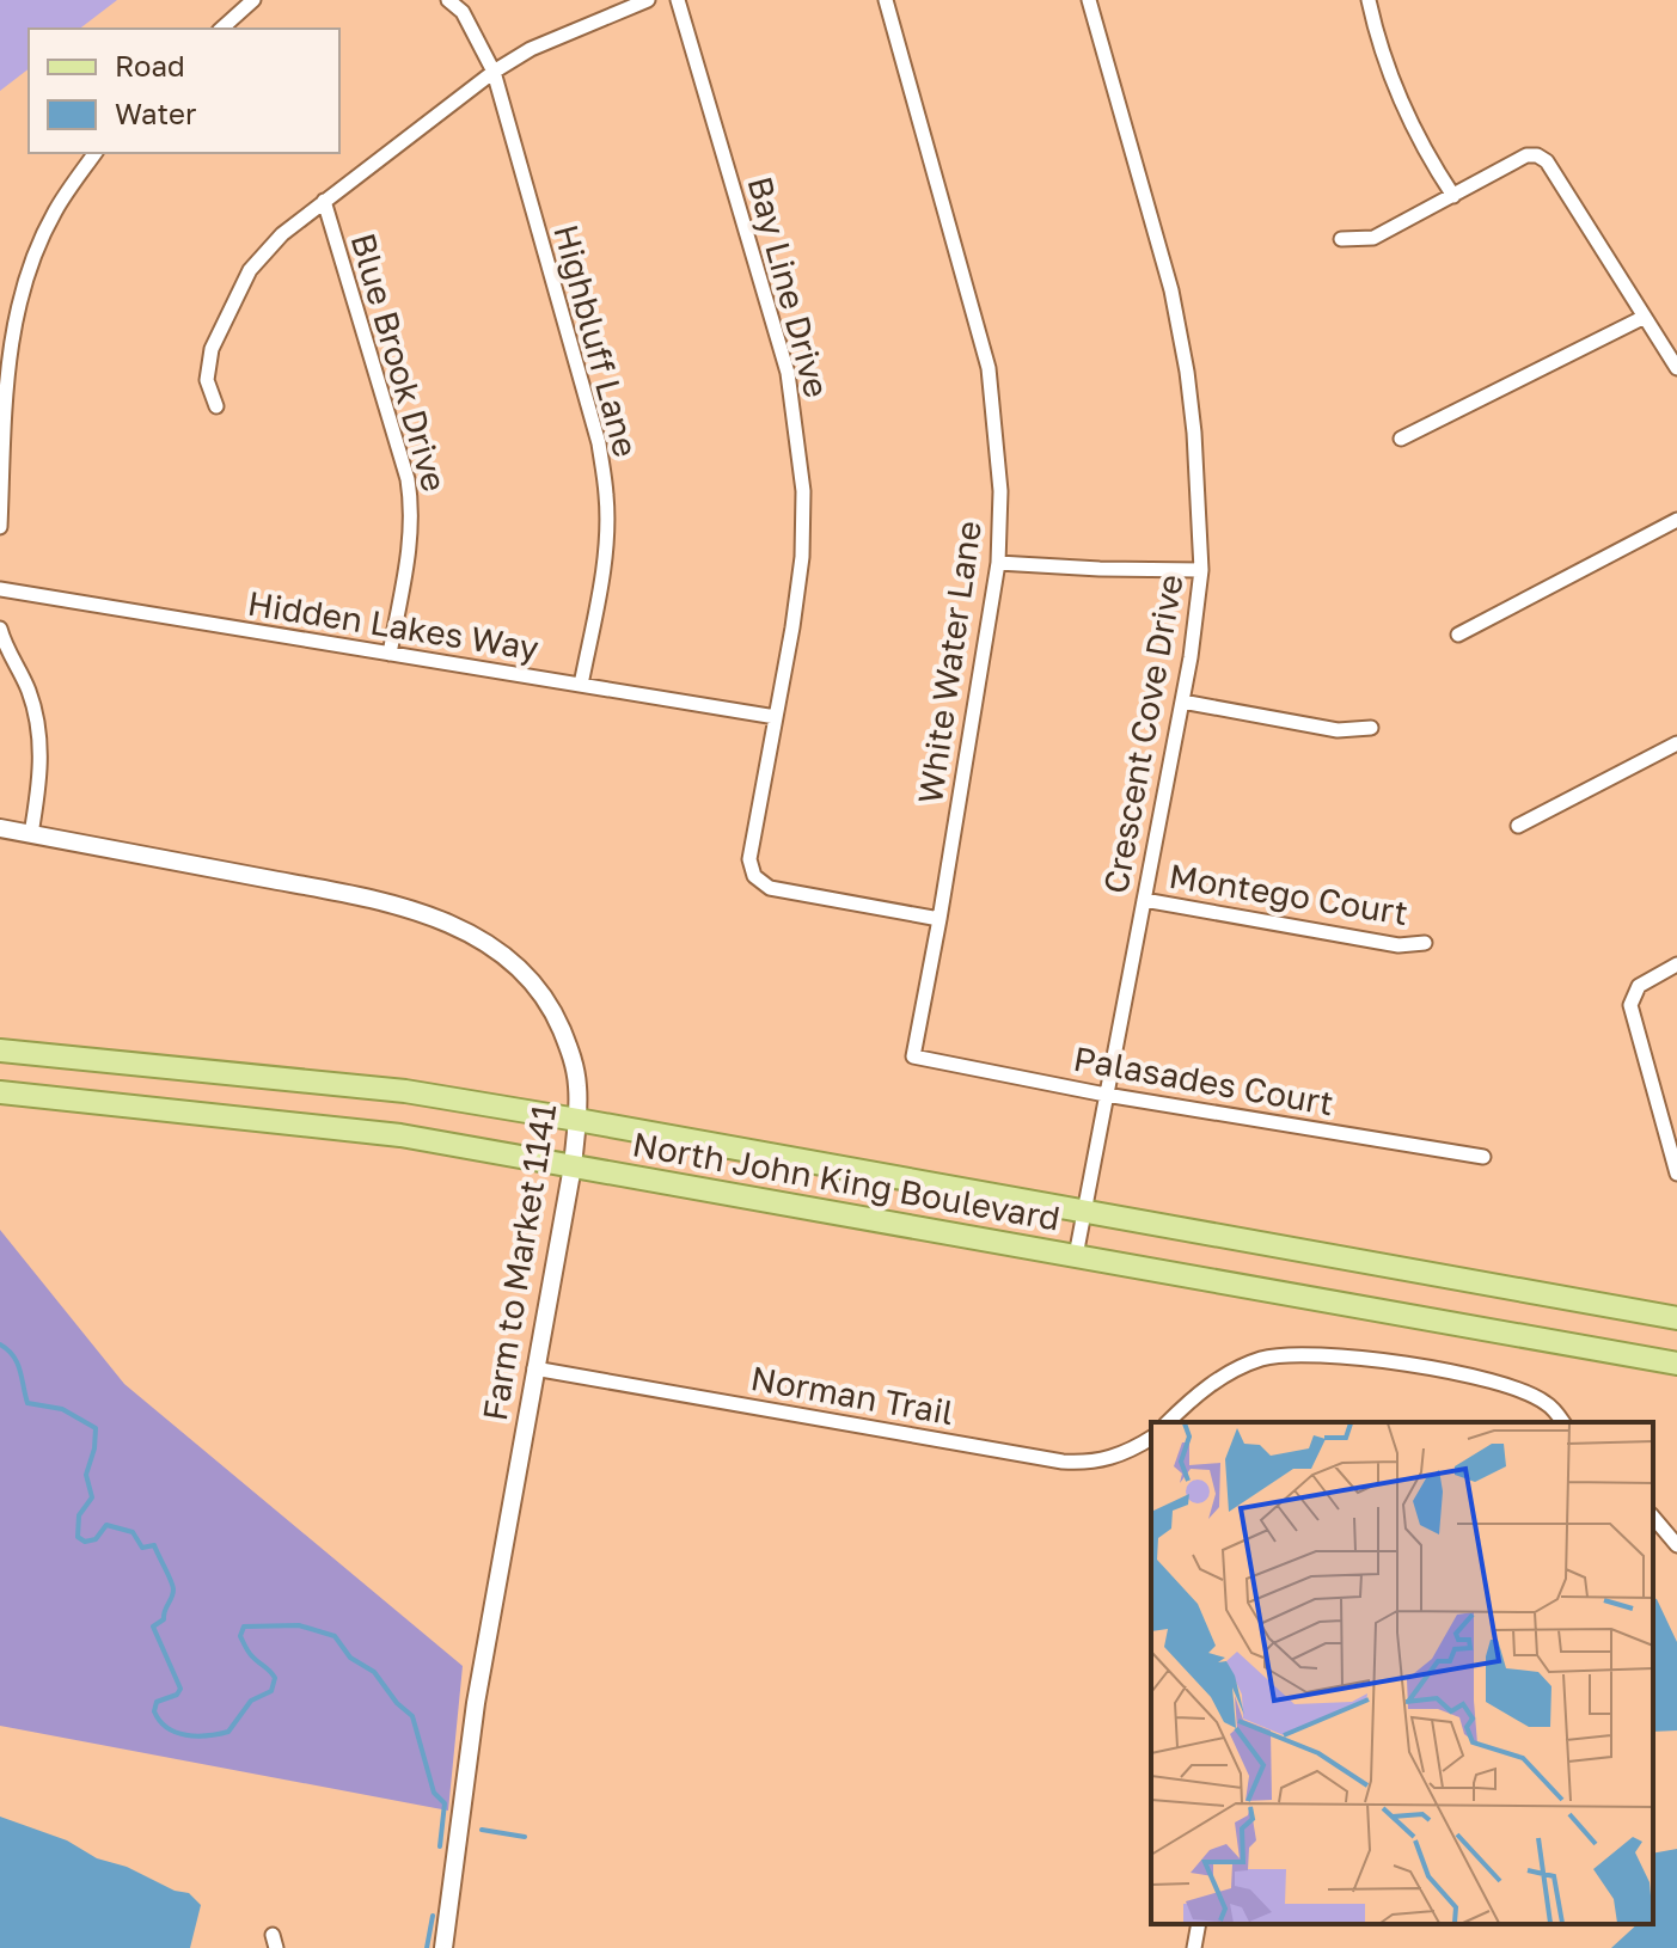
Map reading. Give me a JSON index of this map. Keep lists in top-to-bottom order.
{
  "streets": {
    "main road": ["North John King Boulevard"],
    "street": [
      "Bay Line Drive",
      "Highbluff Lane",
      "Blue Brook Drive",
      "Hidden Lakes Way",
      "White Water Lane",
      "Crescent Cove Drive",
      "Montego Court",
      "Palasades Court",
      "Farm to Market 1141",
      "Norman Trail"
    ]
  },
  "crossings": [
    ["Bay Line Drive", "Hidden Lakes Way"],
    ["Bay Line Drive", "White Water Lane"],
    ["Highbluff Lane", "Hidden Lakes Way"],
    ["Blue Brook Drive", "Hidden Lakes Way"],
    ["White Water Lane", "Palasades Court"],
    ["Crescent Cove Drive", "Montego Court"],
    ["Crescent Cove Drive", "Palasades Court"],
    ["Crescent Cove Drive", "North John King Boulevard"],
    ["North John King Boulevard", "Farm to Market 1141"],
    ["Farm to Market 1141", "Norman Trail"]
  ],
  "legend": ["Road", "Water"]
}
